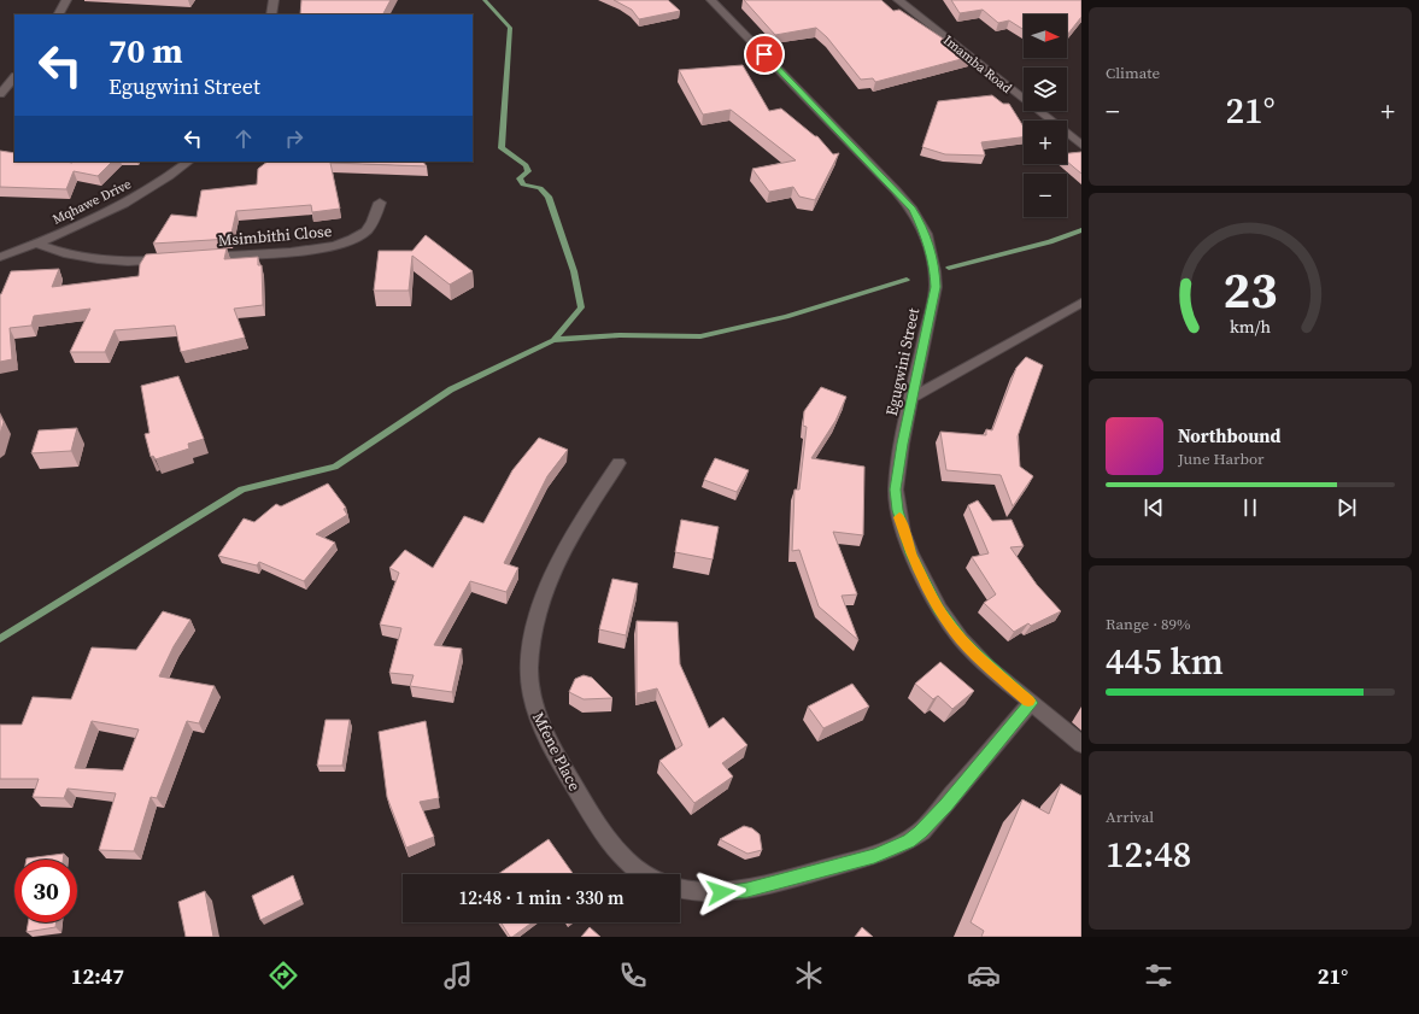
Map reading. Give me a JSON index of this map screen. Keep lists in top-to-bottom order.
{
  "streets": {
    "street": [
      "Imamba Road",
      "Mqhawe Drive",
      "Msimbithi Close",
      "Egugwini Street",
      "Mfene Place"
    ]
  },
  "north": "right",
  "page": {
    "tile": [
      "Climate",
      ["Range · 89%", "445 km"],
      ["Arrival", "12:48"]
    ],
    "map_buttons": ["+", "−"],
    "turn": ["70 m", "Egugwini Street"],
    "heat": ["−", "21°", "+"],
    "song": ["Northbound", "June Harbor"],
    "limit": "30",
    "trip": "12:48 · 1 min · 330 m",
    "tabs": ["12:47", "21°"],
    "gauge": ["23", "km/h"]
  }
}
